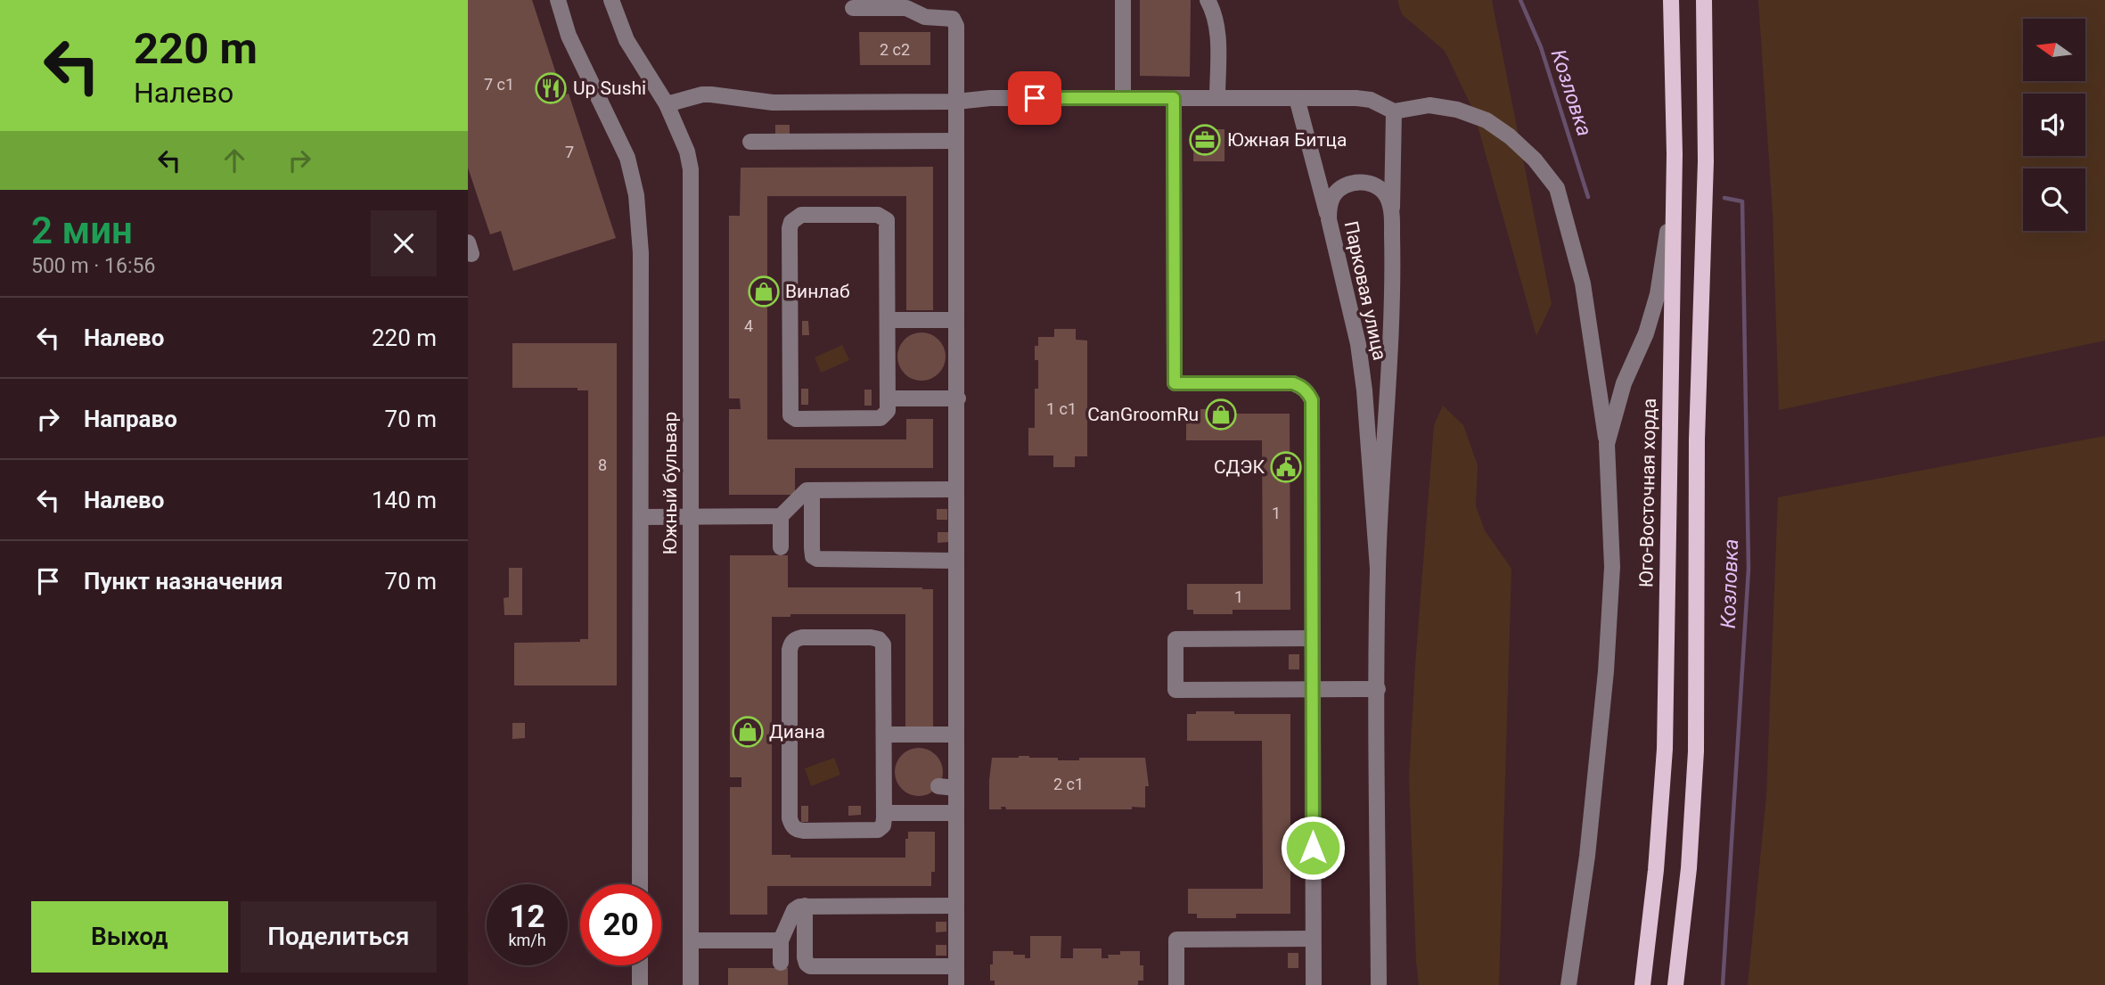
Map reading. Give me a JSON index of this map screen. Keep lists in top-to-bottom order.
{
  "streets": {
    "main road": ["Юго-Восточная хорда"],
    "street": ["Парковая улица", "Южный бульвар"]
  },
  "water": ["Козловка"],
  "places": {
    "restaurant": ["Up Sushi"],
    "office": ["Южная Битца"],
    "shop": ["Винлаб", "CanGroomRu", "Диана"],
    "public building": ["СДЭК"]
  },
  "house_numbers": [
    "2 с2",
    "7 с1",
    "7",
    "4",
    "1 с1",
    "8",
    "1",
    "1",
    "2 с1"
  ],
  "north": "left",
  "page": {
    "turn": ["220 m", "Налево"],
    "heading": ["2 мин", "500 m · 16:56"],
    "list": [
      {
        "name": "Налево",
        "value": "220 m"
      },
      {
        "name": "Направо",
        "value": "70 m"
      },
      {
        "name": "Налево",
        "value": "140 m"
      },
      {
        "name": "Пункт назначения",
        "value": "70 m"
      }
    ],
    "speed": "12 km/h",
    "limit": "20",
    "buttons": ["Выход", "Поделиться"]
  }
}
